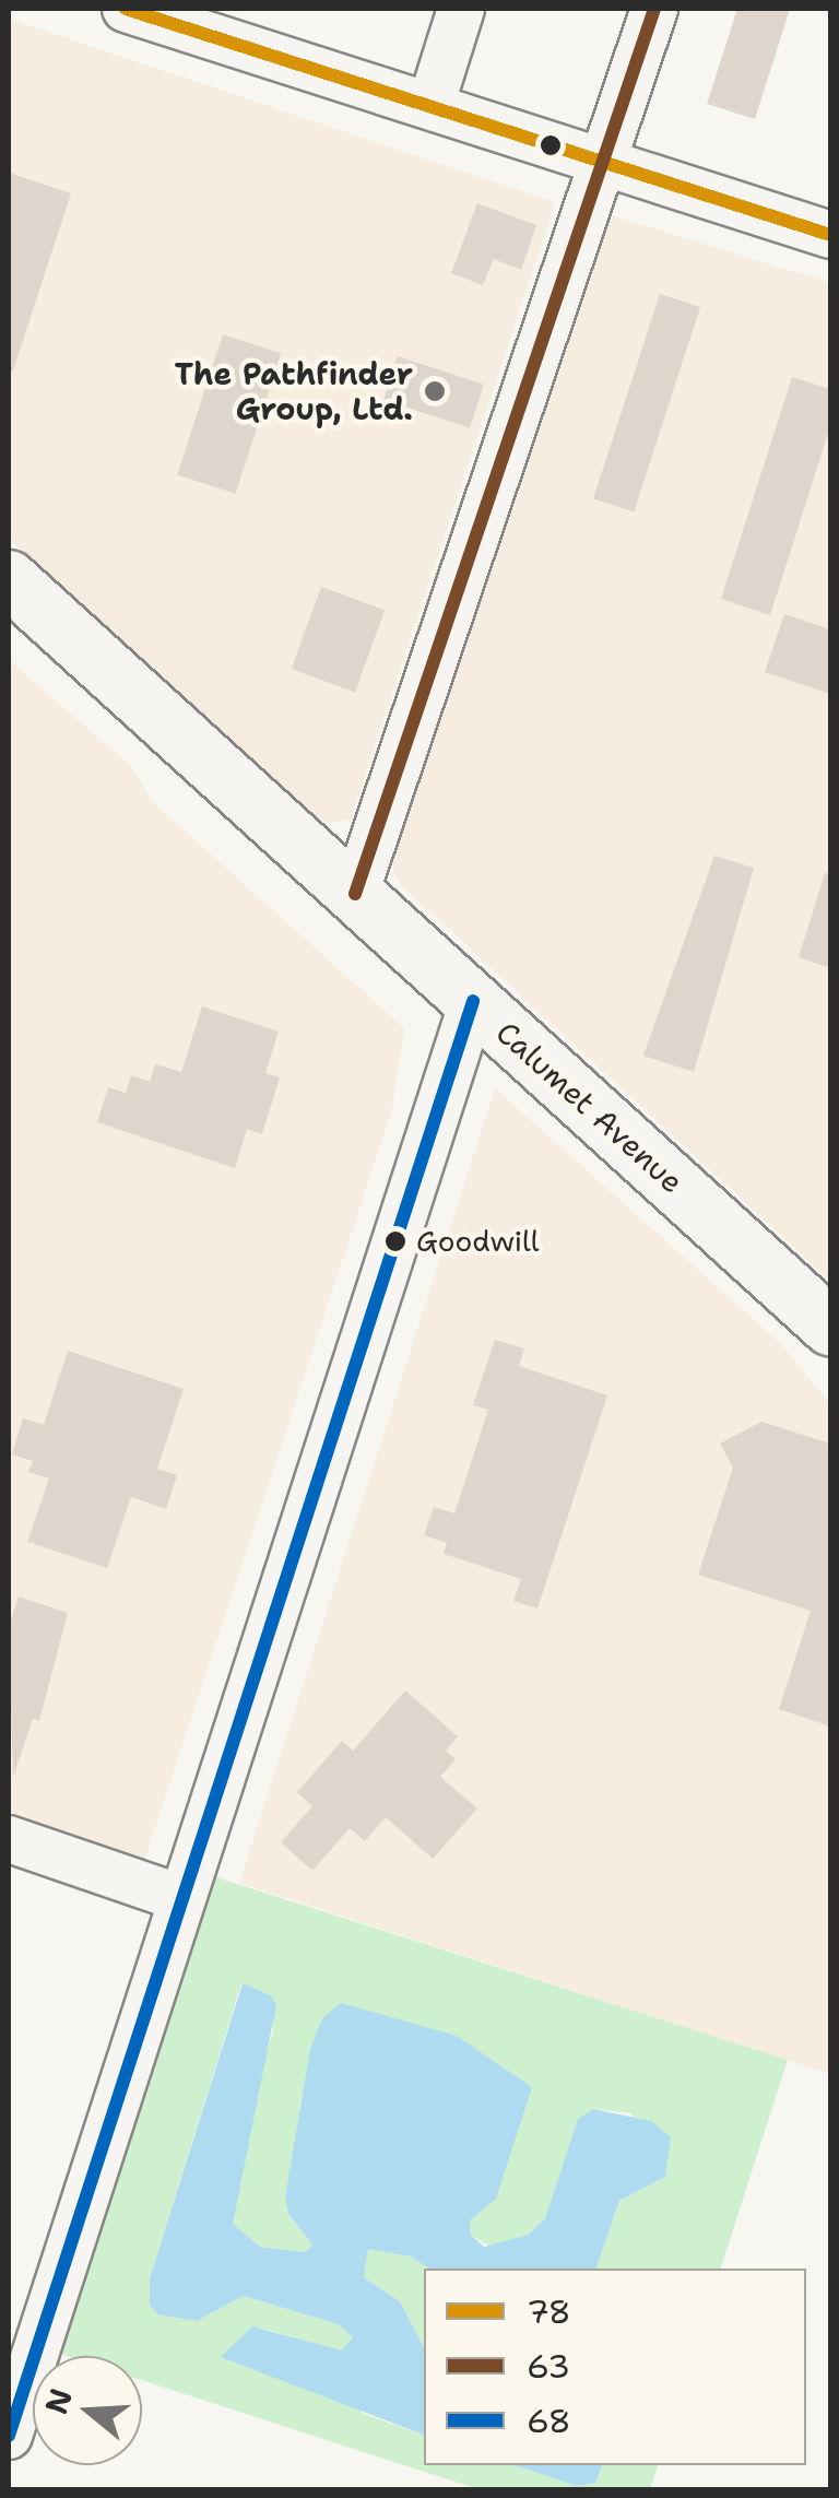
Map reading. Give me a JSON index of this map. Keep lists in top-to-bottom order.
{
  "streets": {
    "main road": ["Calumet Avenue"]
  },
  "places": ["The Pathfinder Group, Ltd.", "Goodwill"],
  "lines": ["transit line 78", "transit line 63", "transit line 68"],
  "legend": ["78", "63", "68"],
  "north": "left"
}
